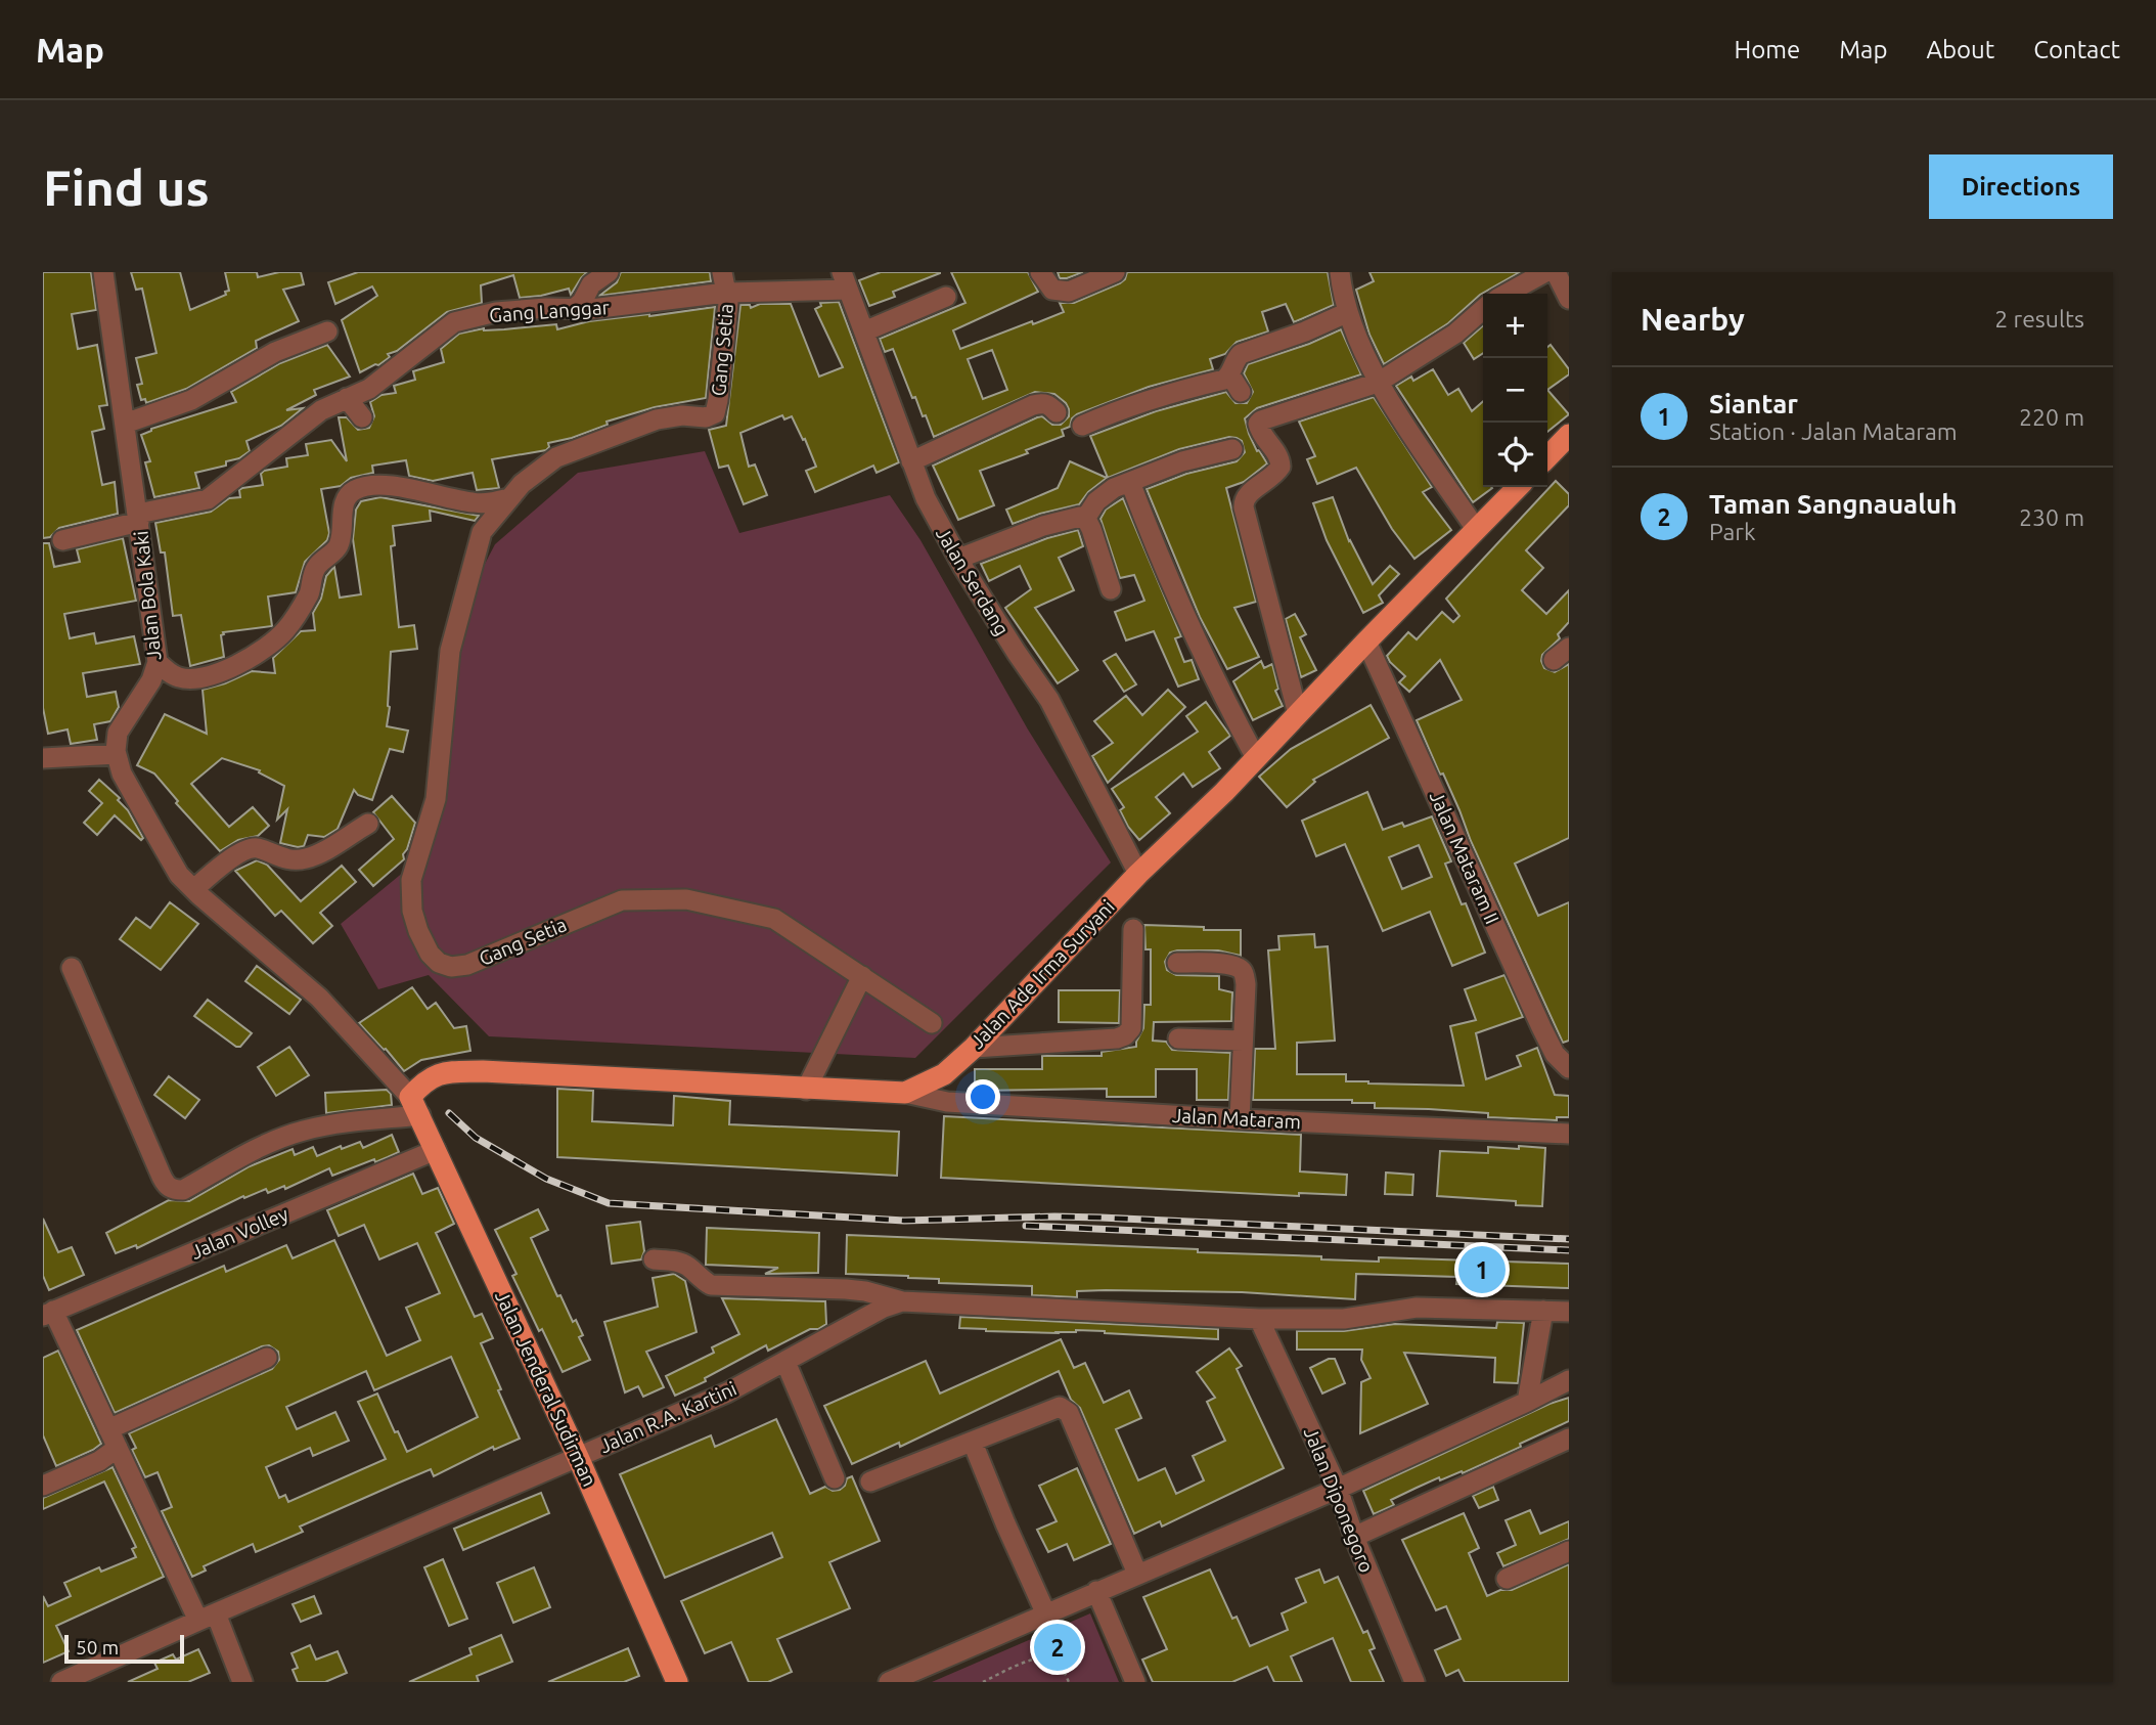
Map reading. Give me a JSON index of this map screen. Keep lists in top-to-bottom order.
{
  "streets": {
    "main road": ["Jalan Ade Irma Suryani", "Jalan Jenderal Sudirman"],
    "street": [
      "Gang Langgar",
      "Gang Setia",
      "Jalan Serdang",
      "Jalan Bola Kaki",
      "Jalan Mataram II",
      "Jalan Mataram",
      "Jalan Volley",
      "Jalan R.A. Kartini",
      "Jalan Diponegoro"
    ]
  },
  "crossings": [
    ["Gang Langgar", "Gang Setia"],
    ["Gang Langgar", "Jalan Serdang"],
    ["Gang Langgar", "Jalan Bola Kaki"],
    ["Jalan Serdang", "Jalan Ade Irma Suryani"],
    ["Jalan Mataram II", "Jalan Ade Irma Suryani"],
    ["Jalan Ade Irma Suryani", "Jalan Mataram"],
    ["Jalan Ade Irma Suryani", "Jalan Jenderal Sudirman"],
    ["Jalan Volley", "Jalan Jenderal Sudirman"],
    ["Jalan Jenderal Sudirman", "Jalan R.A. Kartini"],
    ["Jalan R.A. Kartini", "Jalan Diponegoro"]
  ],
  "scale_bar": "50 m",
  "page": {
    "header": "Map",
    "nav": [
      "Home",
      "Map",
      "About",
      "Contact"
    ],
    "buttons": "Directions",
    "title": "Find us",
    "heading": ["Nearby", "2 results"],
    "map_buttons": ["+", "−"],
    "list": [
      {
        "mark": "1",
        "name": "Siantar",
        "note": "Station · Jalan Mataram",
        "value": "220 m"
      },
      {
        "mark": "2",
        "name": "Taman Sangnaualuh",
        "note": "Park",
        "value": "230 m"
      }
    ],
    "pins": ["1", "2"],
    "scale": "50 m"
  }
}
